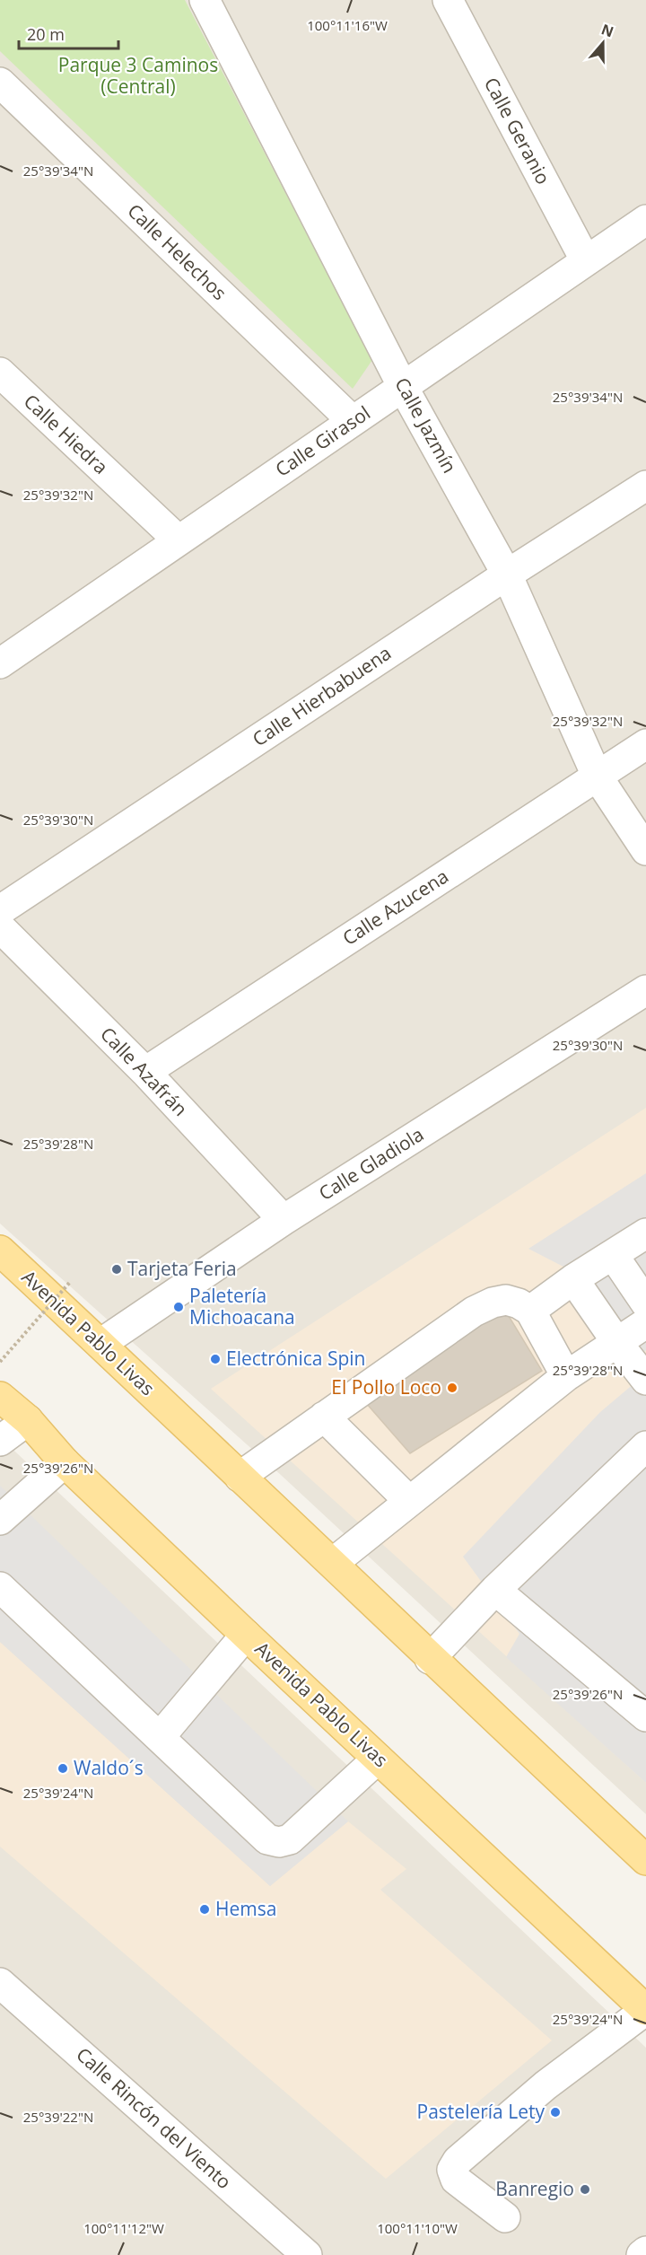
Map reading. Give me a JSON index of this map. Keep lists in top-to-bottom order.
{
  "streets": {
    "main road": ["Avenida Pablo Livas"],
    "street": [
      "Calle Geranio",
      "Calle Helechos",
      "Calle Jazmín",
      "Calle Hiedra",
      "Calle Girasol",
      "Calle Hierbabuena",
      "Calle Azucena",
      "Calle Azafrán",
      "Calle Gladiola",
      "Calle Rincón del Viento"
    ]
  },
  "crossings": [
    ["Calle Geranio", "Calle Girasol"],
    ["Calle Helechos", "Calle Girasol"],
    ["Calle Jazmín", "Calle Girasol"],
    ["Calle Jazmín", "Calle Hierbabuena"],
    ["Calle Jazmín", "Calle Azucena"],
    ["Calle Hiedra", "Calle Girasol"],
    ["Calle Azucena", "Calle Azafrán"],
    ["Calle Azafrán", "Calle Gladiola"],
    ["Calle Gladiola", "Avenida Pablo Livas"]
  ],
  "parks": ["Parque 3 Caminos (Central)"],
  "places": [
    "Tarjeta Feria",
    "Paletería Michoacana",
    "Electrónica Spin",
    "El Pollo Loco",
    "Waldo´s",
    "Hemsa",
    "Pastelería Lety",
    "Banregio"
  ],
  "scale_bar": "20 m",
  "north": "top",
  "coordinates": [
    "100°11'16\"W",
    "25°39'34\"N",
    "25°39'32\"N",
    "25°39'30\"N",
    "25°39'28\"N",
    "25°39'26\"N",
    "25°39'24\"N",
    "25°39'22\"N",
    "100°11'12\"W",
    "100°11'10\"W"
  ]
}
